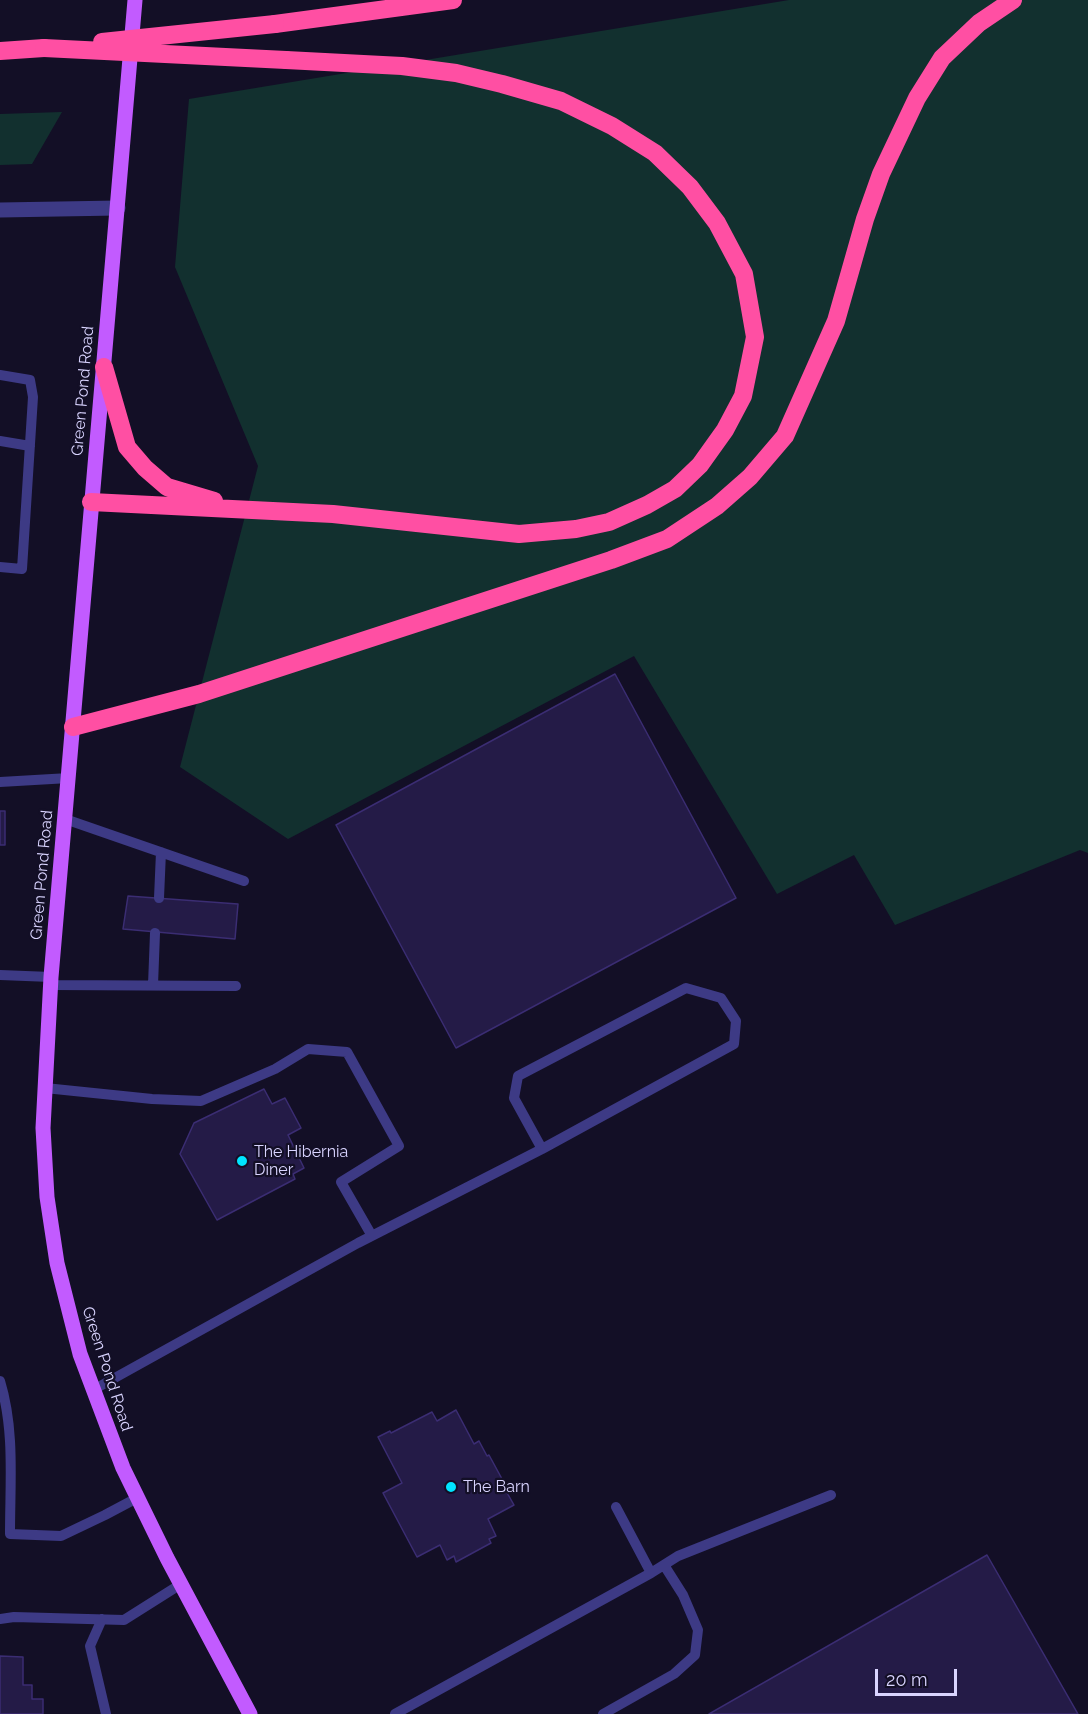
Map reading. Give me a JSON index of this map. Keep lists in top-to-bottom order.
{
  "streets": {
    "main road": ["Green Pond Road"]
  },
  "places": ["The Hibernia Diner", "The Barn"],
  "scale_bar": "20 m"
}
